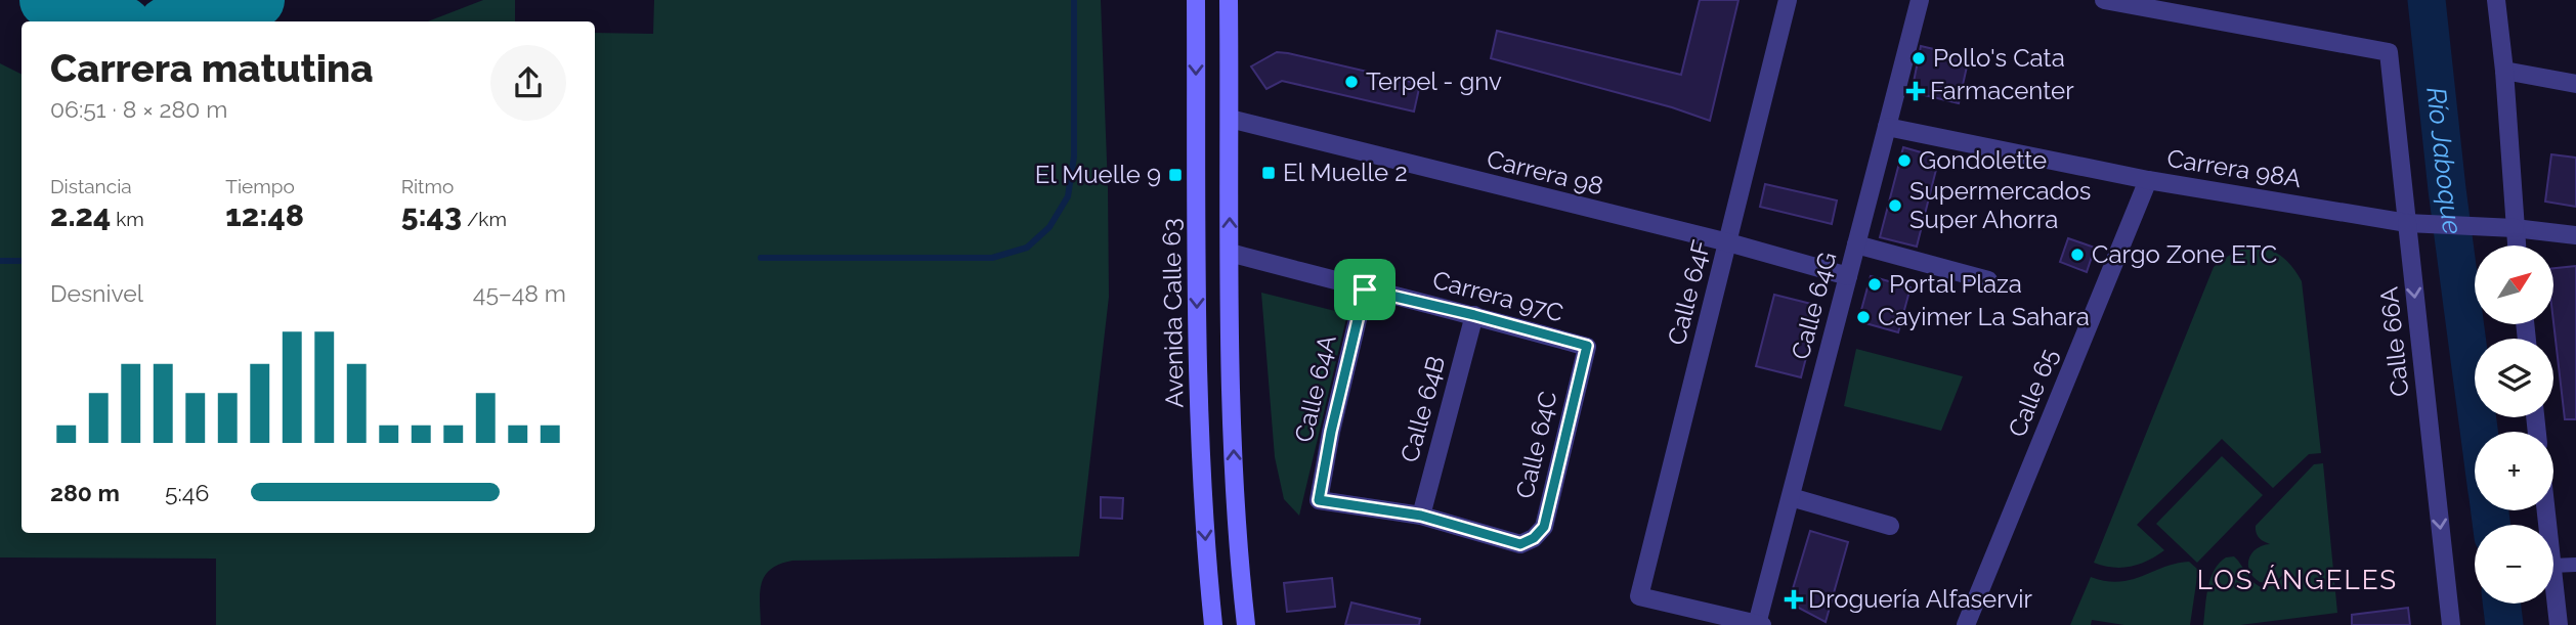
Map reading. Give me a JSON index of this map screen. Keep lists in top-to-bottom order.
{
  "streets": {
    "main road": ["Avenida Calle 63"],
    "street": [
      "Carrera 98A",
      "Carrera 98",
      "Calle 64F",
      "Carrera 97C",
      "Calle 64G",
      "Calle 66A",
      "Calle 64A",
      "Calle 65",
      "Calle 64B",
      "Calle 64C"
    ]
  },
  "crossings": [
    ["Carrera 98A", "Calle 64G"],
    ["Carrera 98A", "Calle 66A"],
    ["Carrera 98A", "Calle 65"],
    ["Carrera 98", "Calle 64F"],
    ["Carrera 98", "Calle 64G"],
    ["Calle 64F", "Calle 64G"],
    ["Carrera 97C", "Calle 64A"],
    ["Carrera 97C", "Calle 64B"],
    ["Carrera 97C", "Calle 64C"],
    ["Calle 64A", "Calle 64B"],
    ["Calle 64A", "Calle 64C"],
    ["Calle 64B", "Calle 64C"]
  ],
  "one_way": ["Calle 66A"],
  "districts": ["LOS ÁNGELES"],
  "water": ["Río Jaboque"],
  "places": {
    "other": [
      "Pollo's Cata",
      "Terpel - gnv",
      "Gondolette",
      "Supermercados Super Ahorra",
      "Cargo Zone ETC",
      "Portal Plaza",
      "Cayimer La Sahara"
    ],
    "health": ["Farmacenter", "Droguería Alfaservir"],
    "transit": ["El Muelle 2", "El Muelle 9"]
  },
  "north": "top right",
  "page": {
    "heading": ["Carrera matutina", "06:51 · 8 × 280 m"],
    "stats": [
      ["Distancia", "2.24 km"],
      ["Tiempo", "12:48"],
      ["Ritmo", "5:43 /km"]
    ],
    "map_buttons": ["+", "−"],
    "chart": ["Desnivel", "45–48 m"],
    "list": [
      {
        "name": "280 m",
        "note": "5:46"
      }
    ]
  }
}
